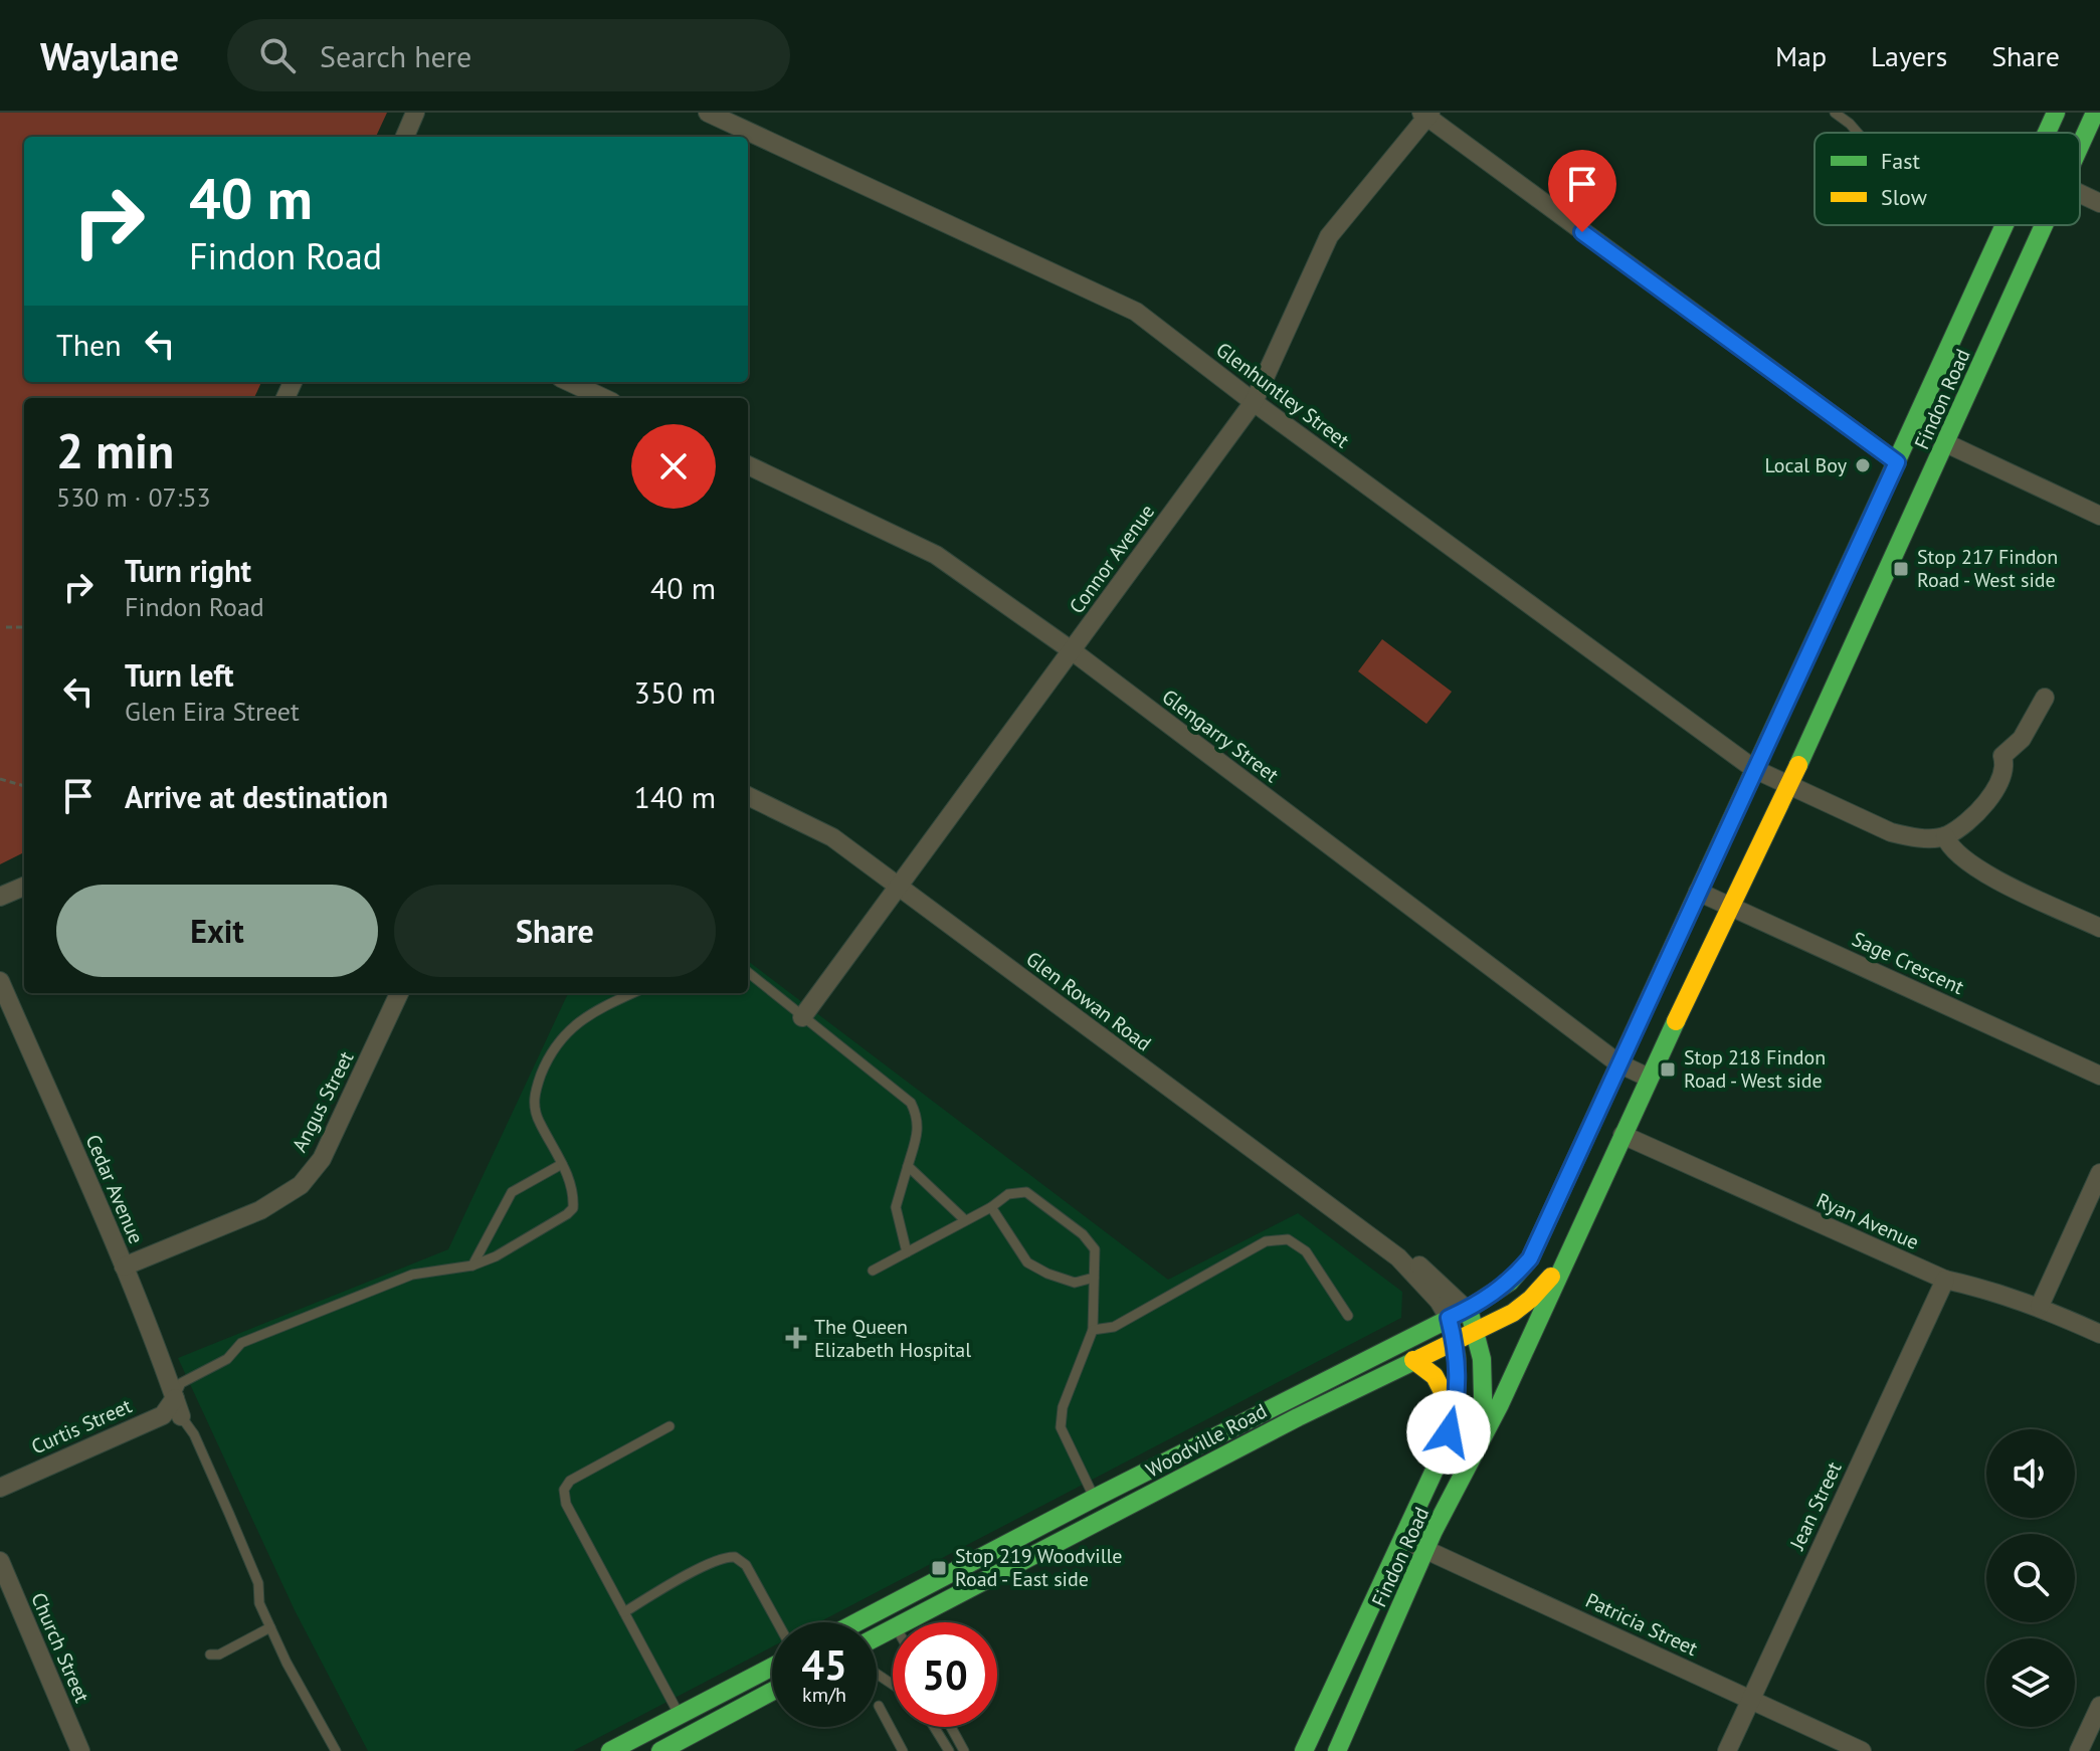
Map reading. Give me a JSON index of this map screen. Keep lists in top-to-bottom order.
{
  "streets": {
    "main road": ["Findon Road", "Woodville Road"],
    "street": [
      "Glenhuntley Street",
      "Connor Avenue",
      "Glengarry Street",
      "Sage Crescent",
      "Glen Rowan Road",
      "Angus Street",
      "Cedar Avenue",
      "Ryan Avenue",
      "Curtis Street",
      "Jean Street",
      "Patricia Street",
      "Church Street"
    ]
  },
  "crossings": [
    ["Glenhuntley Street", "Findon Road"],
    ["Glenhuntley Street", "Connor Avenue"],
    ["Findon Road", "Glengarry Street"],
    ["Findon Road", "Sage Crescent"],
    ["Findon Road", "Glen Rowan Road"],
    ["Findon Road", "Ryan Avenue"],
    ["Findon Road", "Woodville Road"],
    ["Findon Road", "Patricia Street"],
    ["Connor Avenue", "Glengarry Street"],
    ["Connor Avenue", "Glen Rowan Road"],
    ["Glen Rowan Road", "Woodville Road"],
    ["Angus Street", "Cedar Avenue"],
    ["Cedar Avenue", "Curtis Street"],
    ["Ryan Avenue", "Jean Street"],
    ["Jean Street", "Patricia Street"]
  ],
  "places": {
    "other": ["Local Boy"],
    "transit": ["Stop 217 Findon Road - West side", "Stop 218 Findon Road - West side", "Stop 219 Woodville Road - East side"],
    "health": ["The Queen Elizabeth Hospital"]
  },
  "legend": ["Fast", "Slow"],
  "page": {
    "header": "Waylane",
    "search": "Search here",
    "nav": ["Map", "Layers", "Share"],
    "turn": ["40 m", "Findon Road"],
    "then": "Then",
    "heading": ["2 min", "530 m · 07:53"],
    "list": [
      {
        "name": "Turn right",
        "note": "Findon Road",
        "value": "40 m"
      },
      {
        "name": "Turn left",
        "note": "Glen Eira Street",
        "value": "350 m"
      },
      {
        "name": "Arrive at destination",
        "value": "140 m"
      }
    ],
    "buttons": ["Exit", "Share"],
    "speed": "45 km/h",
    "limit": "50"
  }
}
